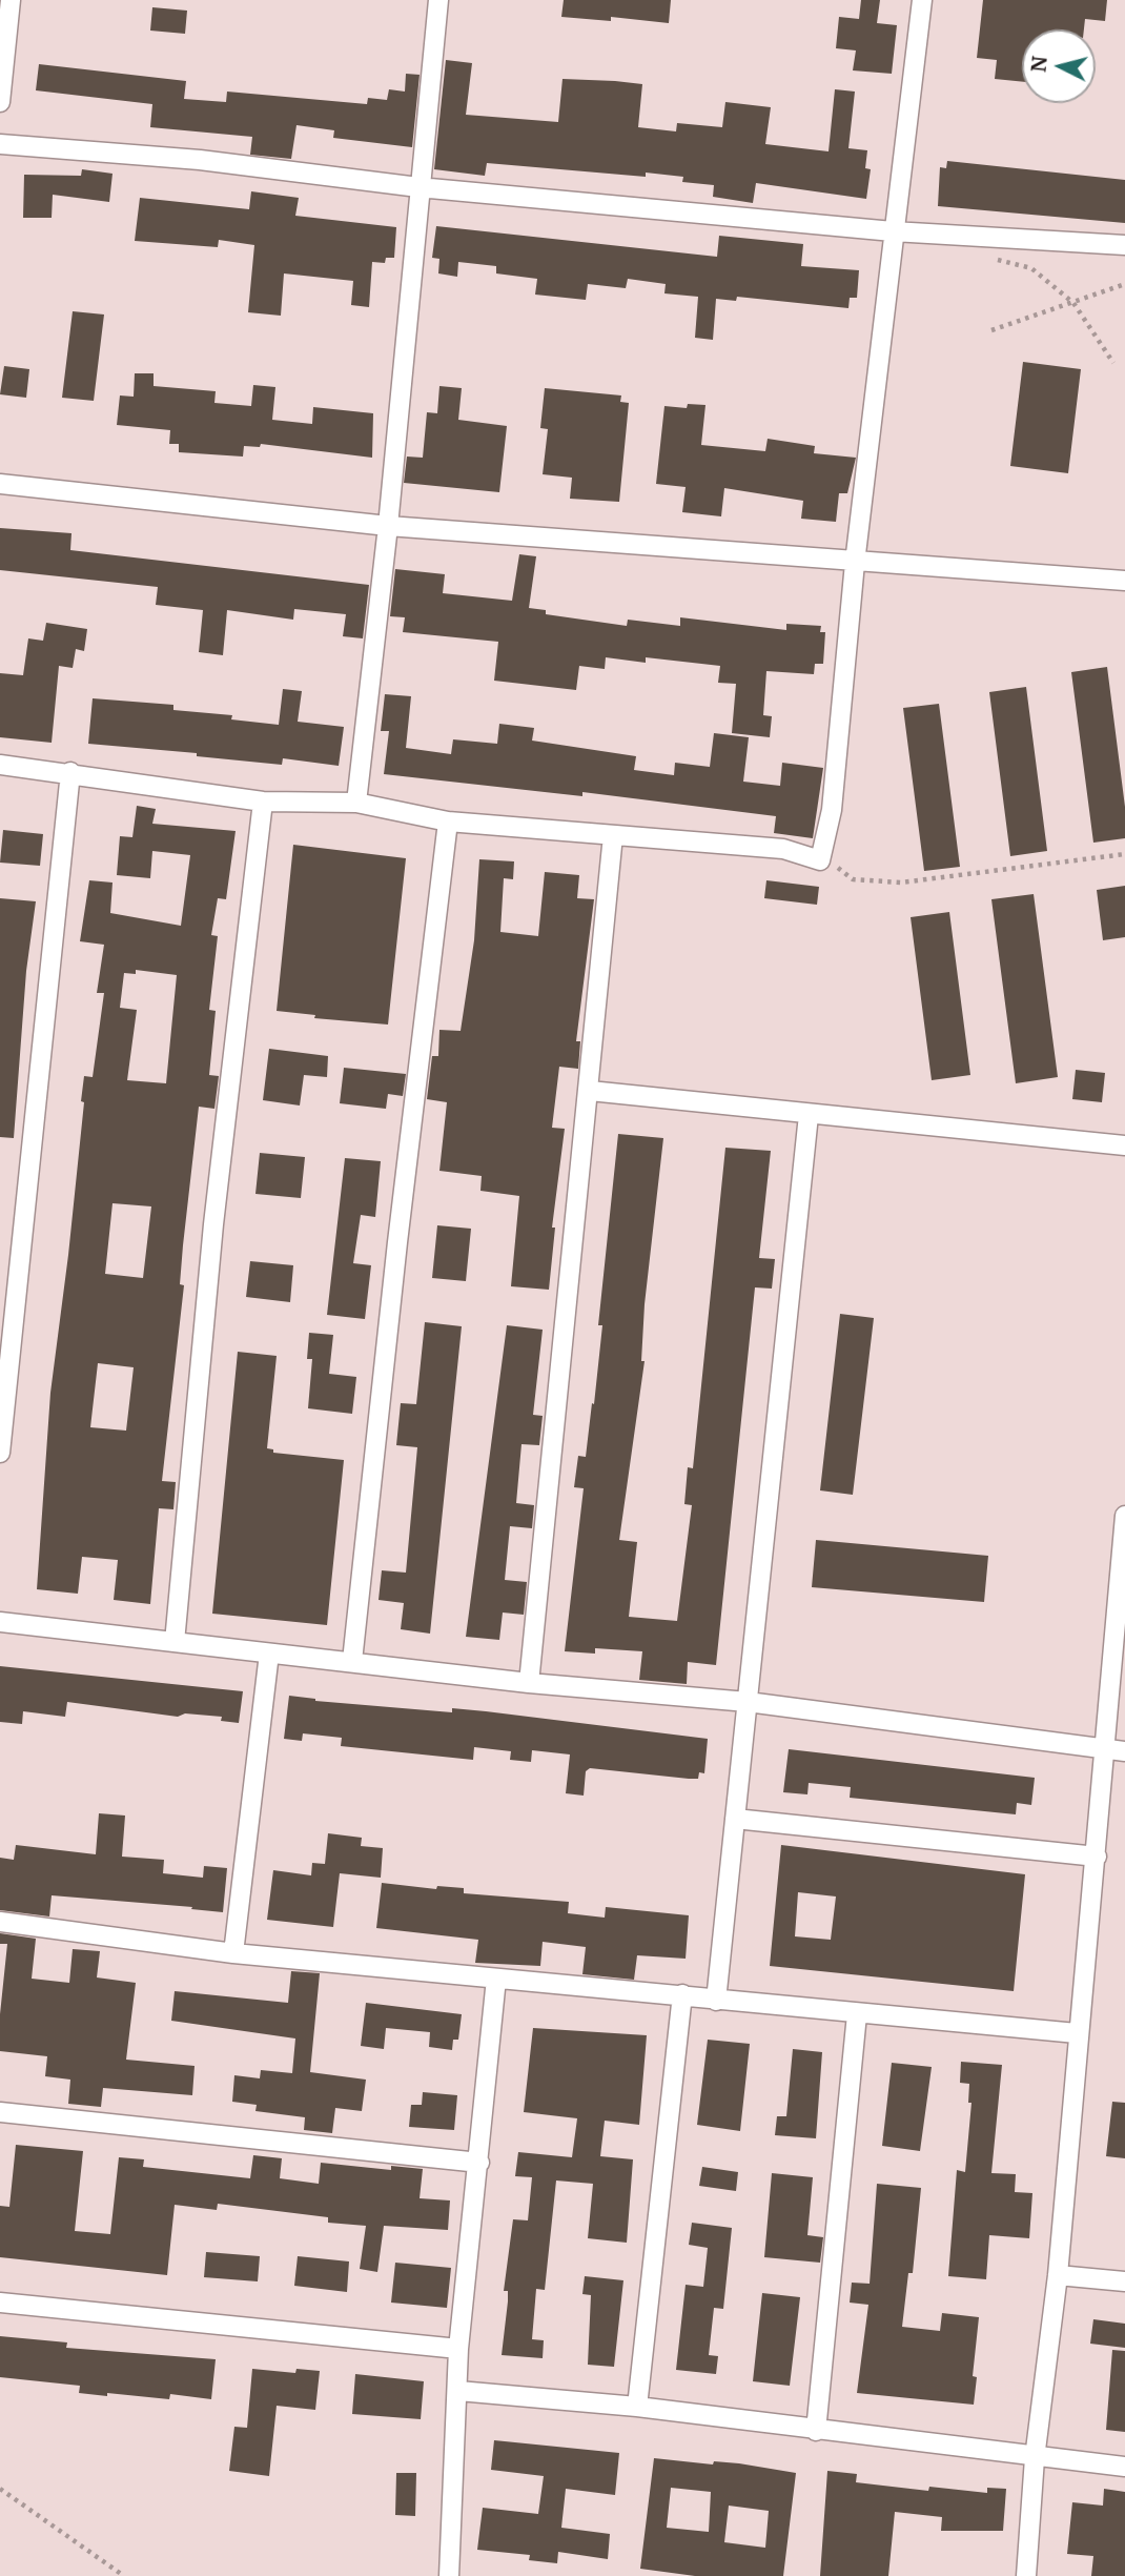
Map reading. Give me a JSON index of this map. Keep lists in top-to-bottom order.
{
  "north": "left"
}
